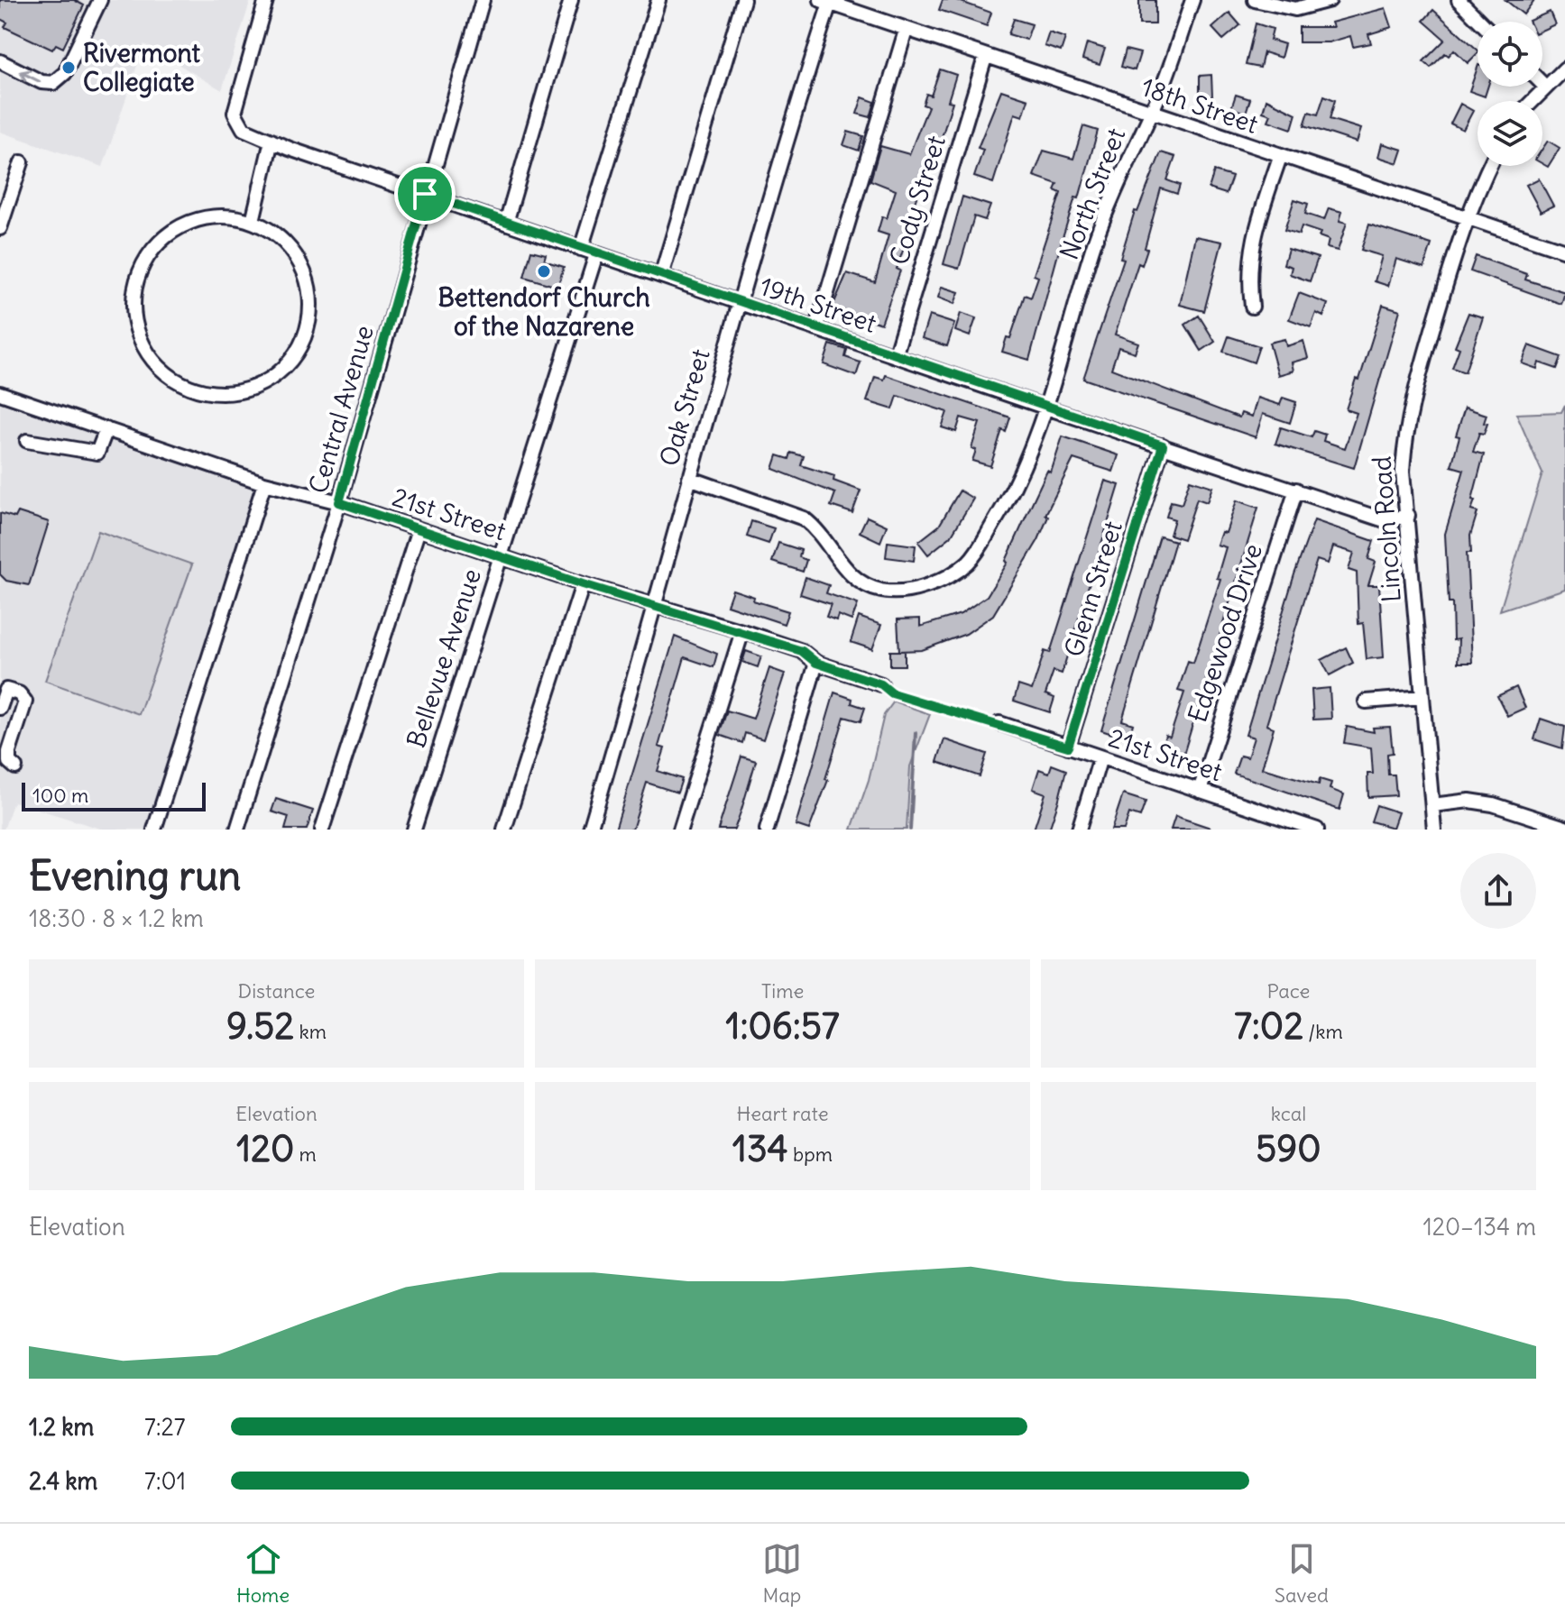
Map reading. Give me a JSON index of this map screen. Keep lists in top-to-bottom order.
{
  "streets": {
    "street": [
      "18th Street",
      "North Street",
      "Cody Street",
      "19th Street",
      "Oak Street",
      "Central Avenue",
      "21st Street",
      "Lincoln Road",
      "Glenn Street",
      "Edgewood Drive",
      "Bellevue Avenue"
    ]
  },
  "crossings": [
    ["18th Street", "North Street"],
    ["18th Street", "Cody Street"],
    ["18th Street", "Oak Street"],
    ["18th Street", "Lincoln Road"],
    ["North Street", "19th Street"],
    ["North Street", "Oak Street"],
    ["Cody Street", "19th Street"],
    ["19th Street", "Oak Street"],
    ["19th Street", "Central Avenue"],
    ["19th Street", "Lincoln Road"],
    ["19th Street", "Glenn Street"],
    ["19th Street", "Edgewood Drive"],
    ["19th Street", "Bellevue Avenue"],
    ["Oak Street", "21st Street"],
    ["Central Avenue", "21st Street"],
    ["21st Street", "Glenn Street"],
    ["21st Street", "Edgewood Drive"],
    ["21st Street", "Bellevue Avenue"]
  ],
  "places": ["Rivermont Collegiate", "Bettendorf Church of the Nazarene"],
  "scale_bar": "100 m",
  "page": {
    "scale": "100 m",
    "heading": ["Evening run", "18:30 · 8 × 1.2 km"],
    "stats": [
      ["Distance", "9.52 km"],
      ["Time", "1:06:57"],
      ["Pace", "7:02 /km"],
      ["Elevation", "120 m"],
      ["Heart rate", "134 bpm"],
      ["kcal", "590"]
    ],
    "chart": ["Elevation", "120–134 m"],
    "list": [
      {
        "name": "1.2 km",
        "note": "7:27"
      },
      {
        "name": "2.4 km",
        "note": "7:01"
      }
    ],
    "tabs": ["Home", "Map", "Saved"]
  }
}
